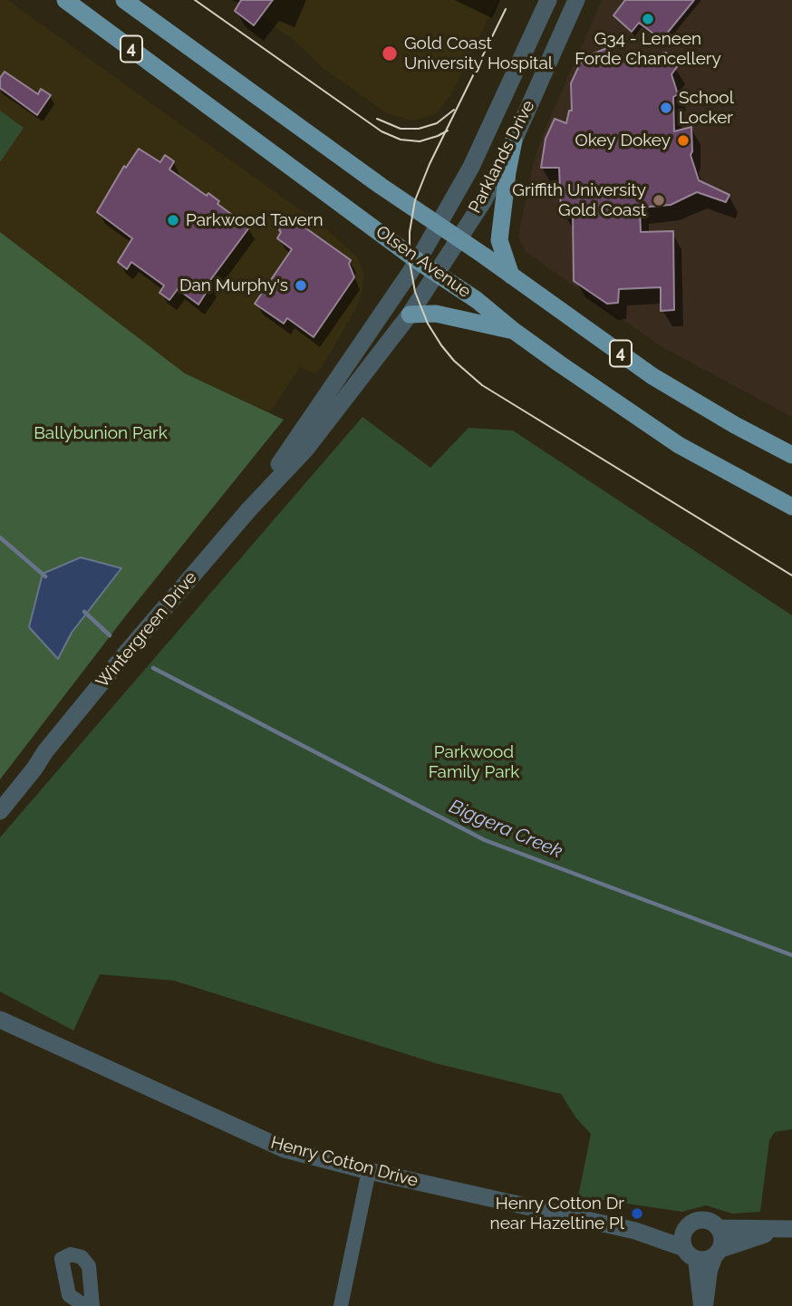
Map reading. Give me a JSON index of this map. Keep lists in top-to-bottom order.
{
  "streets": {
    "main road": ["4", "Olsen Avenue"],
    "street": ["Parklands Drive", "Wintergreen Drive", "Henry Cotton Drive"]
  },
  "crossings": [
    ["4", "Parklands Drive"],
    ["Parklands Drive", "Olsen Avenue"],
    ["Parklands Drive", "Wintergreen Drive"],
    ["Olsen Avenue", "Wintergreen Drive"]
  ],
  "water": ["Biggera Creek"],
  "parks": ["Ballybunion Park", "Parkwood Family Park"],
  "places": [
    "G34 - Leneen Forde Chancellery",
    "Gold Coast University Hospital",
    "School Locker",
    "Okey Dokey",
    "Griffith University Gold Coast",
    "Parkwood Tavern",
    "Dan Murphy's",
    "Henry Cotton Dr near Hazeltine Pl"
  ]
}
